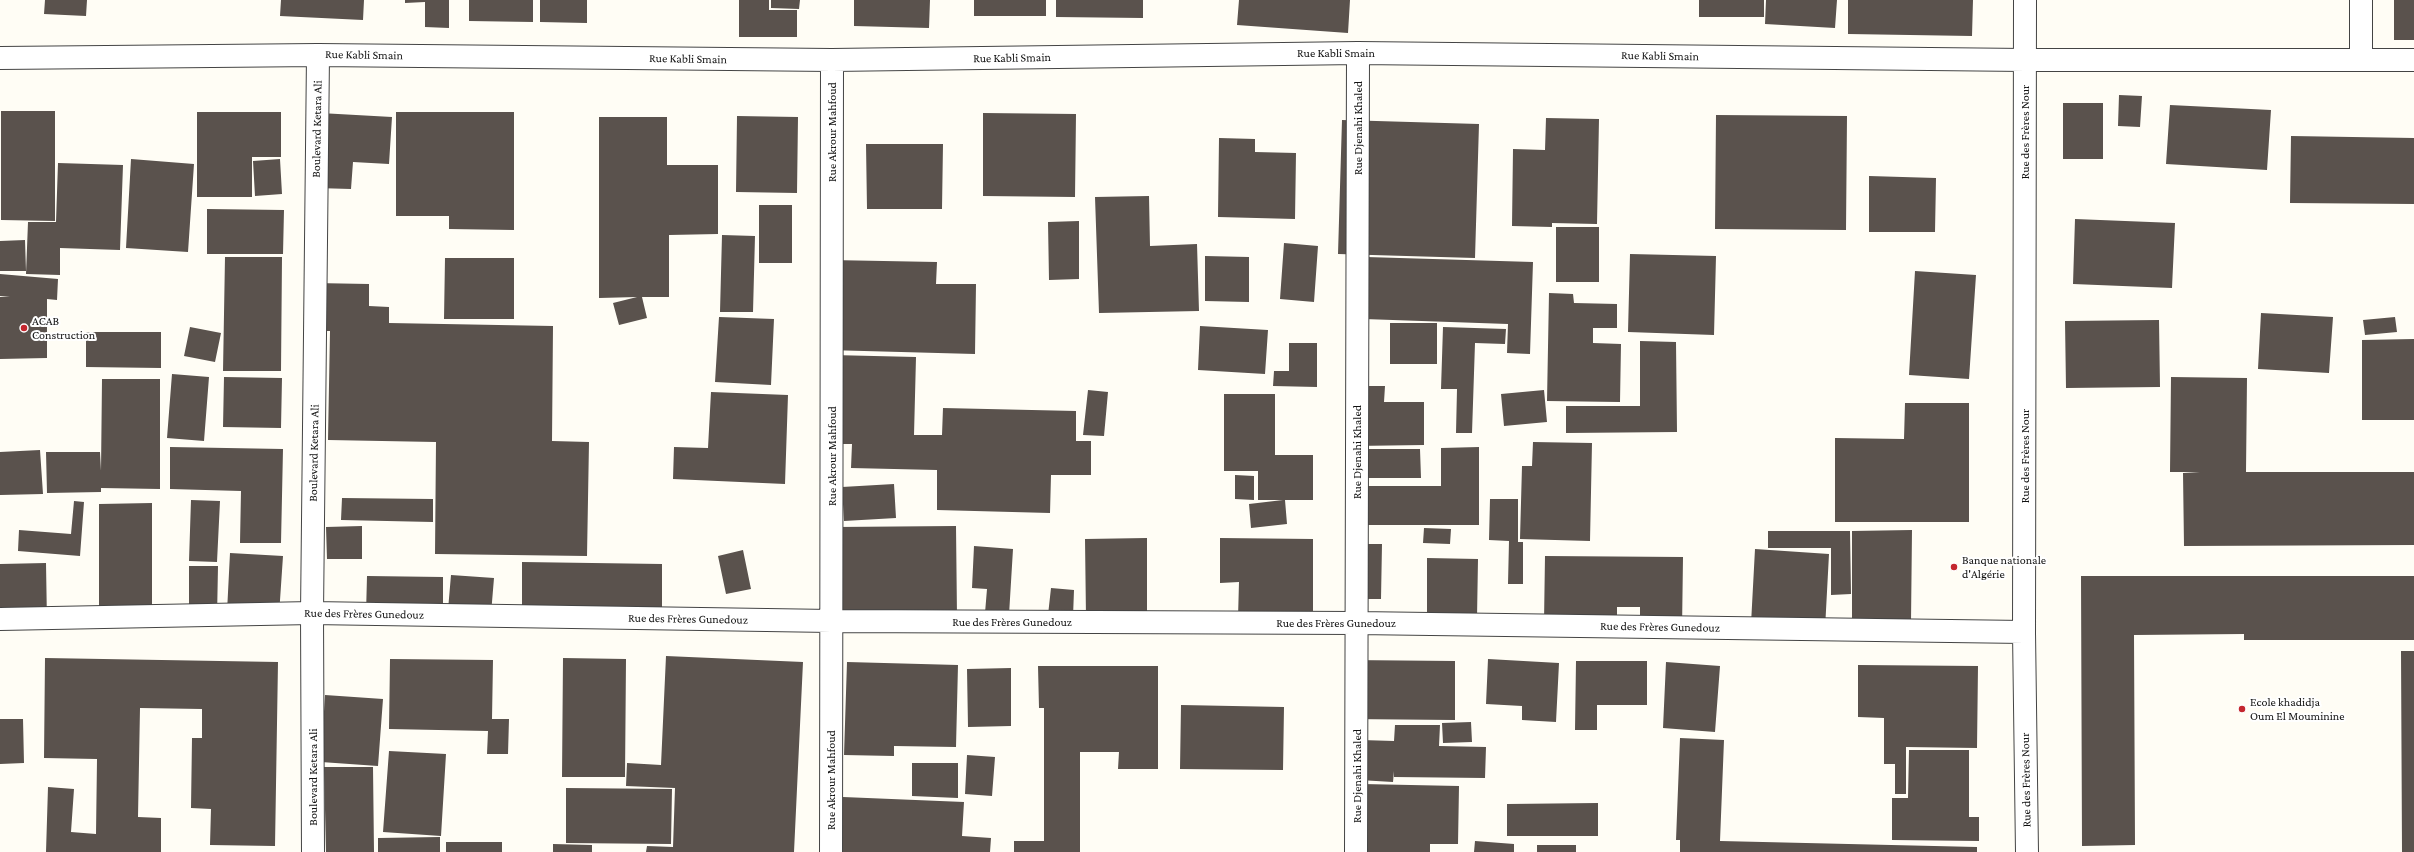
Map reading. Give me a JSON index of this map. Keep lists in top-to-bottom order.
{
  "streets": {
    "street": [
      "Rue Kabli Smain",
      "Rue Djenahi Khaled",
      "Boulevard Ketara Ali",
      "Rue Akrour Mahfoud",
      "Rue des Frères Nour",
      "Rue des Frères Gunedouz"
    ]
  },
  "crossings": [
    ["Rue Kabli Smain", "Rue Djenahi Khaled"],
    ["Rue Kabli Smain", "Boulevard Ketara Ali"],
    ["Rue Kabli Smain", "Rue Akrour Mahfoud"],
    ["Rue Kabli Smain", "Rue des Frères Nour"],
    ["Rue Djenahi Khaled", "Rue des Frères Gunedouz"],
    ["Boulevard Ketara Ali", "Rue des Frères Gunedouz"],
    ["Rue Akrour Mahfoud", "Rue des Frères Gunedouz"],
    ["Rue des Frères Nour", "Rue des Frères Gunedouz"]
  ],
  "places": ["ACAB Construction", "Banque nationale d'Algérie", "Ecole khadidja Oum El Mouminine"]
}
